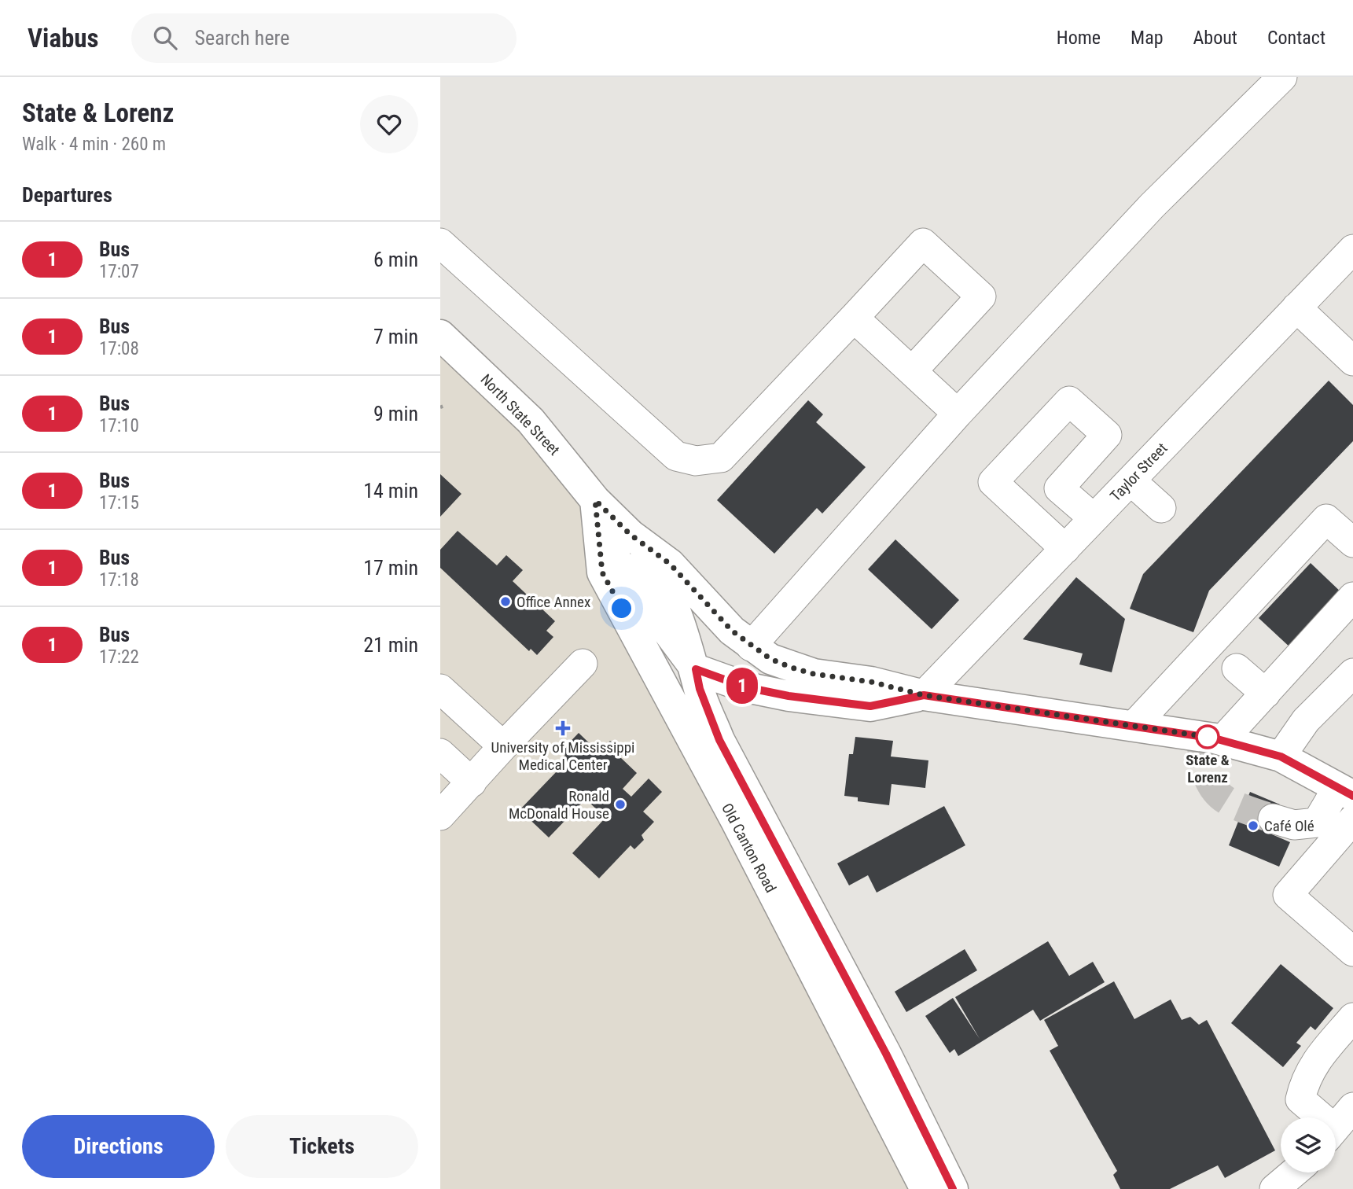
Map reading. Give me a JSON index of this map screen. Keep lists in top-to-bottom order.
{
  "streets": {
    "main road": ["North State Street", "Old Canton Road"],
    "street": ["Taylor Street"]
  },
  "crossings": [
    ["North State Street", "Taylor Street"],
    ["North State Street", "Old Canton Road"]
  ],
  "places": {
    "other": [
      "Office Annex",
      "State & Lorenz",
      "Ronald McDonald House",
      "Café Olé"
    ],
    "health": ["University of Mississippi Medical Center"]
  },
  "lines": ["bus line 1"],
  "page": {
    "header": "Viabus",
    "search": "Search here",
    "nav": [
      "Home",
      "Map",
      "About",
      "Contact"
    ],
    "heading": [
      ["State & Lorenz", "Walk · 4 min · 260 m"],
      "Departures"
    ],
    "on_map": "1",
    "list": [
      {
        "mark": "1",
        "name": "Bus",
        "note": "17:07",
        "value": "6 min"
      },
      {
        "mark": "1",
        "name": "Bus",
        "note": "17:08",
        "value": "7 min"
      },
      {
        "mark": "1",
        "name": "Bus",
        "note": "17:10",
        "value": "9 min"
      },
      {
        "mark": "1",
        "name": "Bus",
        "note": "17:15",
        "value": "14 min"
      },
      {
        "mark": "1",
        "name": "Bus",
        "note": "17:18",
        "value": "17 min"
      },
      {
        "mark": "1",
        "name": "Bus",
        "note": "17:22",
        "value": "21 min"
      }
    ],
    "buttons": ["Directions", "Tickets"]
  }
}
